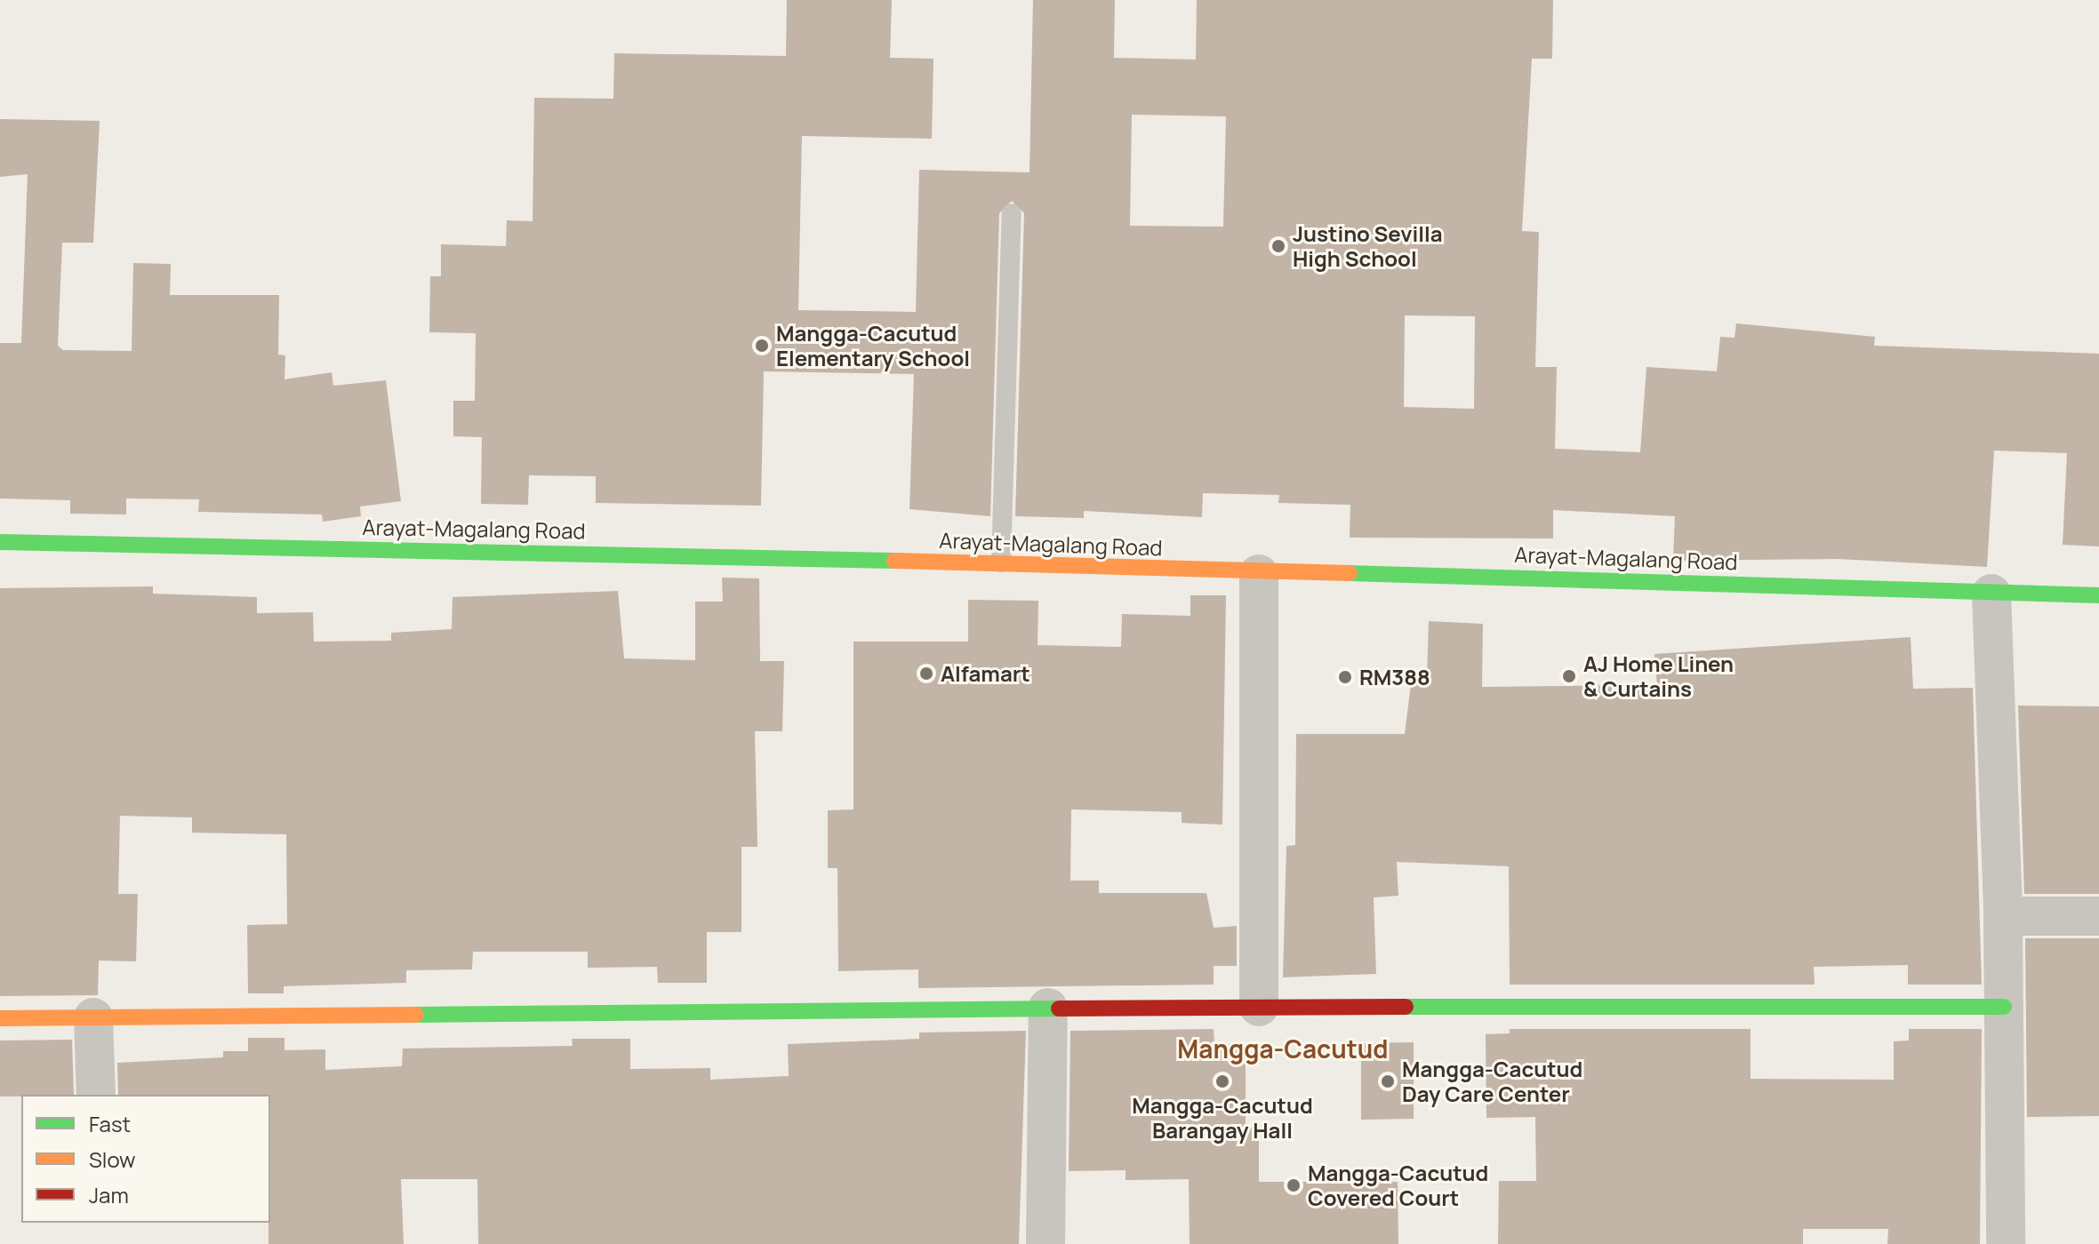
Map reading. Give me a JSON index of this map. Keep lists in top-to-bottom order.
{
  "streets": {
    "main road": ["Arayat-Magalang Road"]
  },
  "districts": ["Mangga-Cacutud"],
  "places": [
    "Justino Sevilla High School",
    "Mangga-Cacutud Elementary School",
    "Alfamart",
    "AJ Home Linen & Curtains",
    "RM388",
    "Mangga-Cacutud Barangay Hall",
    "Mangga-Cacutud Day Care Center",
    "Mangga-Cacutud Covered Court"
  ],
  "legend": ["Fast", "Slow", "Jam"]
}
